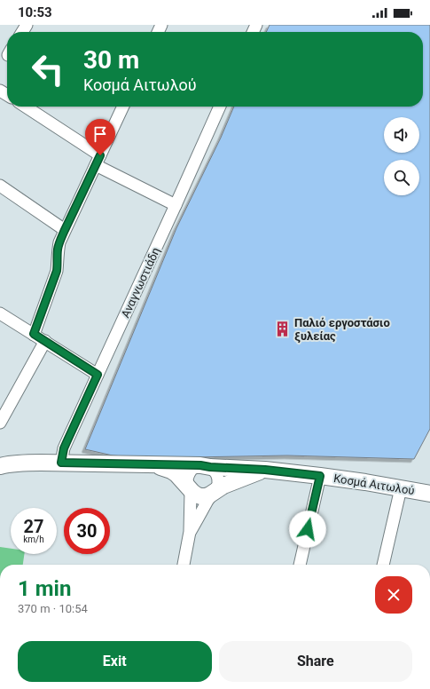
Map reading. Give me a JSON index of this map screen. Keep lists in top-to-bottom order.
{
  "streets": {
    "street": ["Αναγνωστιάδη", "Κοσμά Αιτωλού"]
  },
  "crossings": [
    ["Αναγνωστιάδη", "Κοσμά Αιτωλού"]
  ],
  "places": {
    "building": ["Παλιό εργοστάσιο ξυλείας"]
  },
  "page": {
    "status": "10:53",
    "turn": ["30 m", "Κοσμά Αιτωλού"],
    "speed": "27 km/h",
    "limit": "30",
    "heading": ["1 min", "370 m · 10:54"],
    "buttons": ["Exit", "Share"]
  }
}
